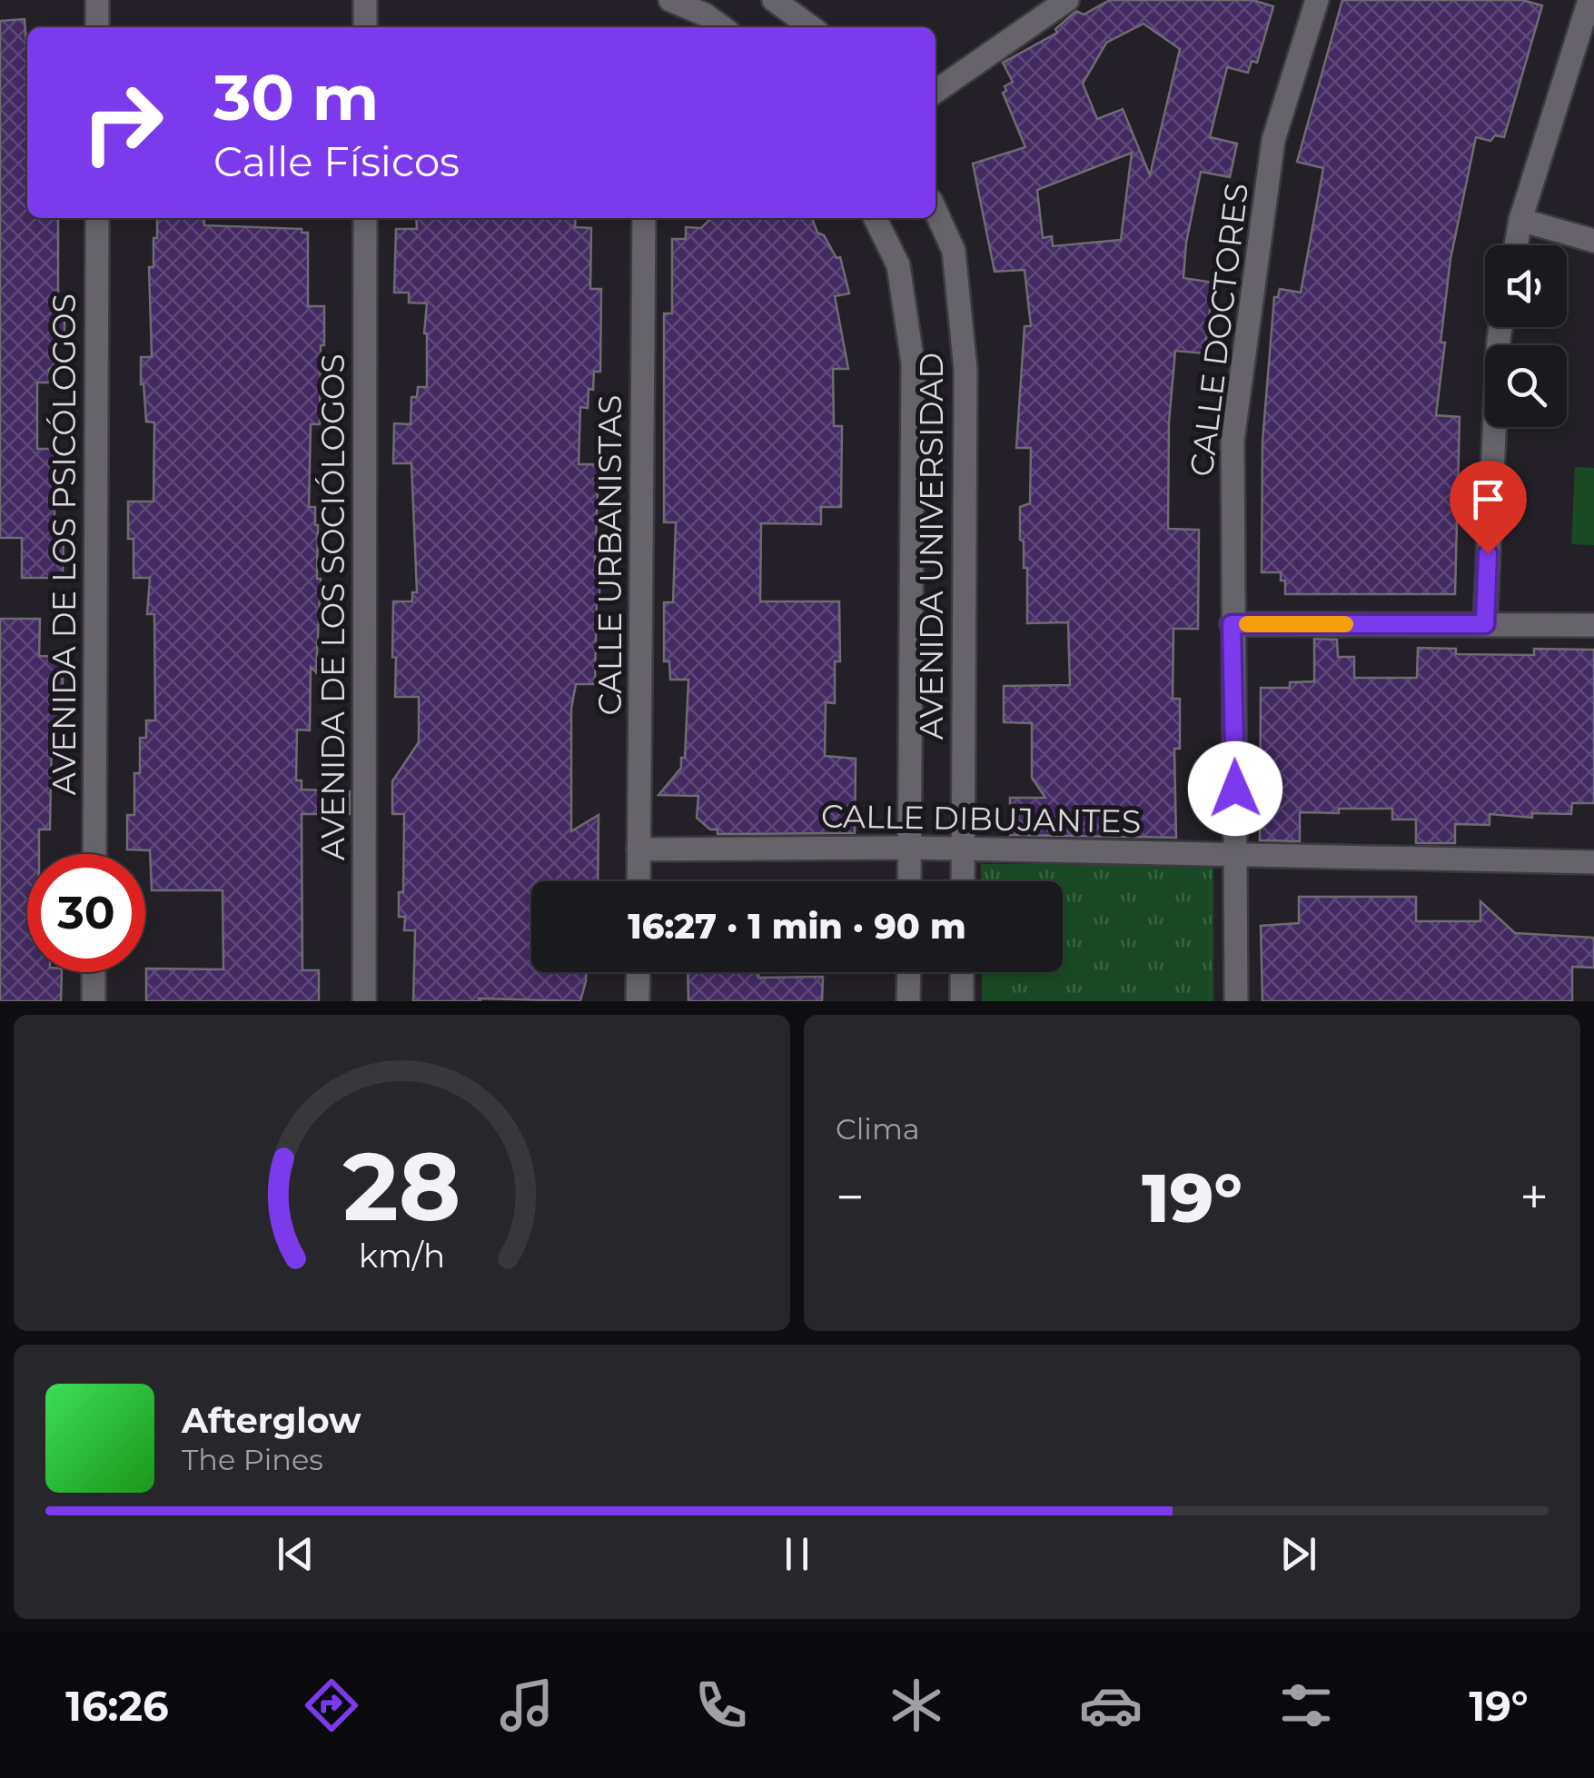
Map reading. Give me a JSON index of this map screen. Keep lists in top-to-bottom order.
{
  "streets": {
    "street": [
      "CALLE DOCTORES",
      "AVENIDA DE LOS PSICÓLOGOS",
      "AVENIDA UNIVERSIDAD",
      "CALLE URBANISTAS",
      "AVENIDA DE LOS SOCIÓLOGOS",
      "CALLE DIBUJANTES"
    ]
  },
  "crossings": [
    ["CALLE DOCTORES", "CALLE DIBUJANTES"],
    ["AVENIDA UNIVERSIDAD", "CALLE DIBUJANTES"],
    ["CALLE URBANISTAS", "CALLE DIBUJANTES"]
  ],
  "page": {
    "turn": ["30 m", "Calle Físicos"],
    "limit": "30",
    "trip": "16:27 · 1 min · 90 m",
    "tile": "Clima",
    "heat": ["−", "19°", "+"],
    "song": ["Afterglow", "The Pines"],
    "tabs": ["16:26", "19°"],
    "gauge": ["28", "km/h"]
  }
}
